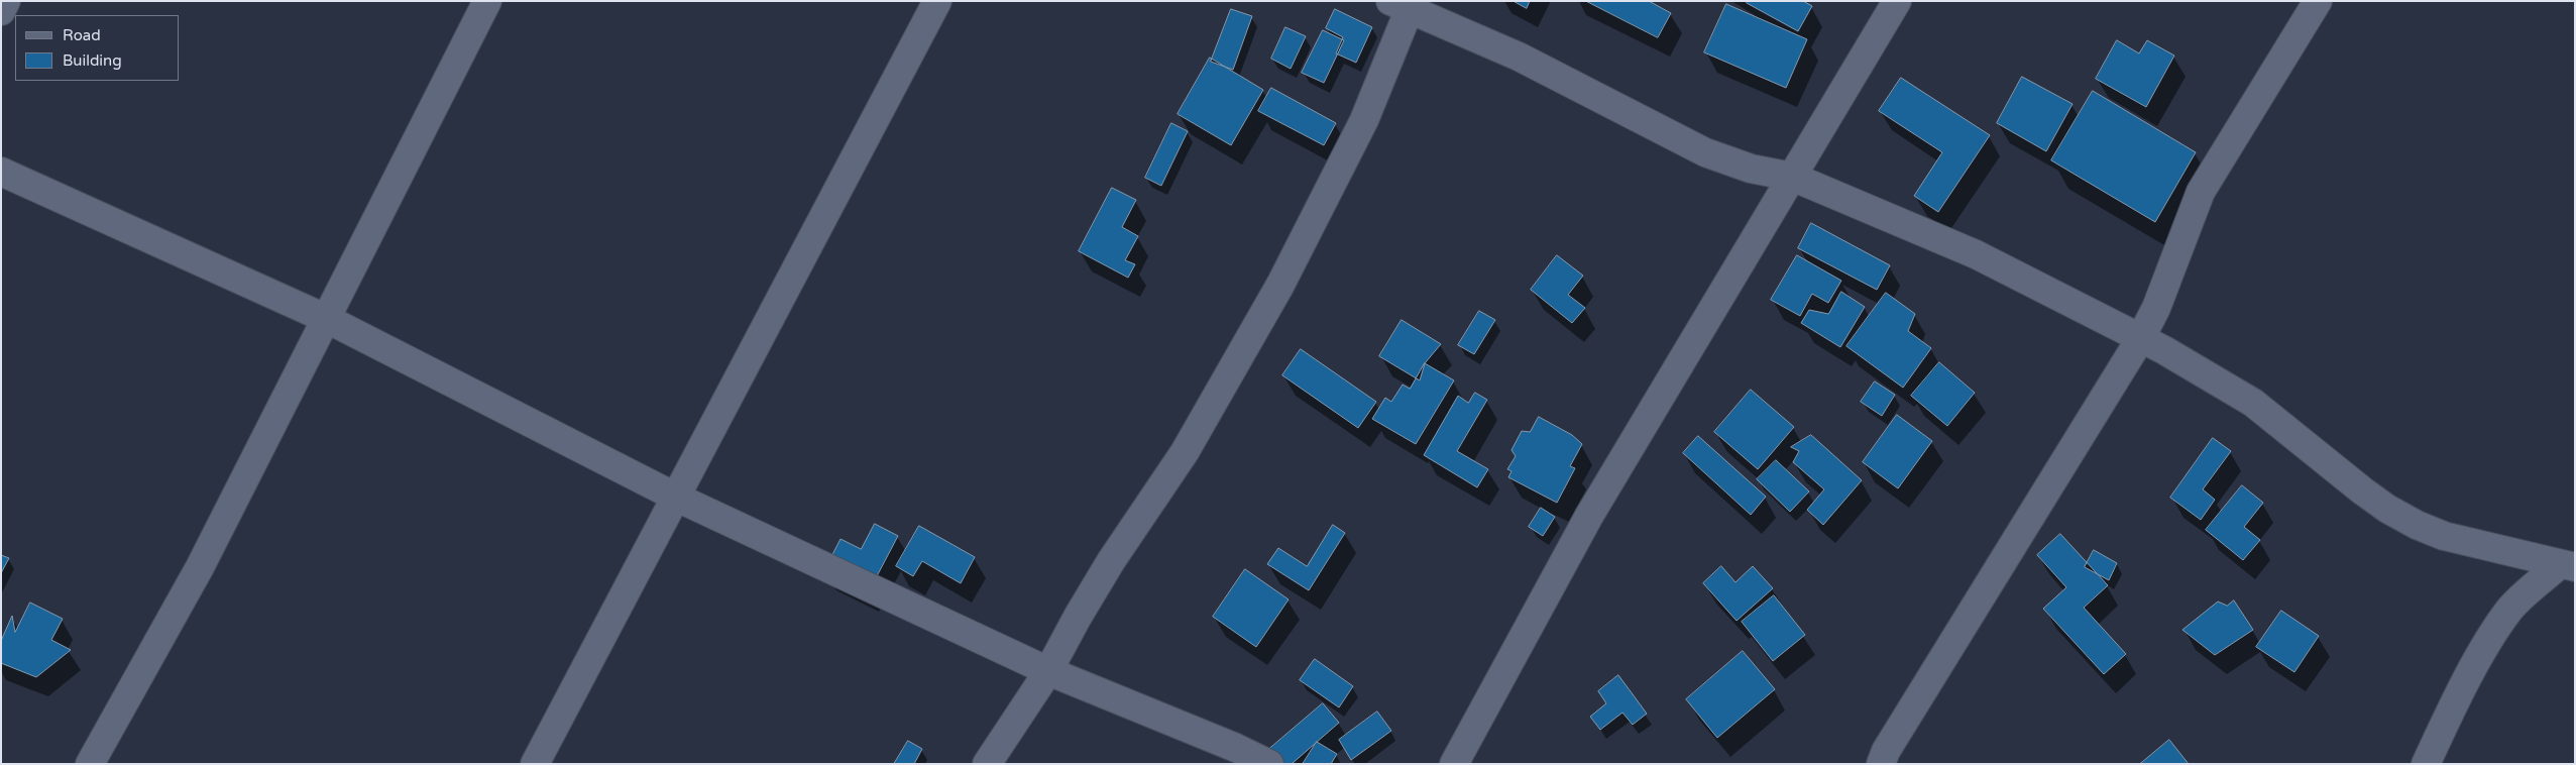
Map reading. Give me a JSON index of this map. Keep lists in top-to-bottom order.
{
  "legend": ["Road", "Building"]
}
